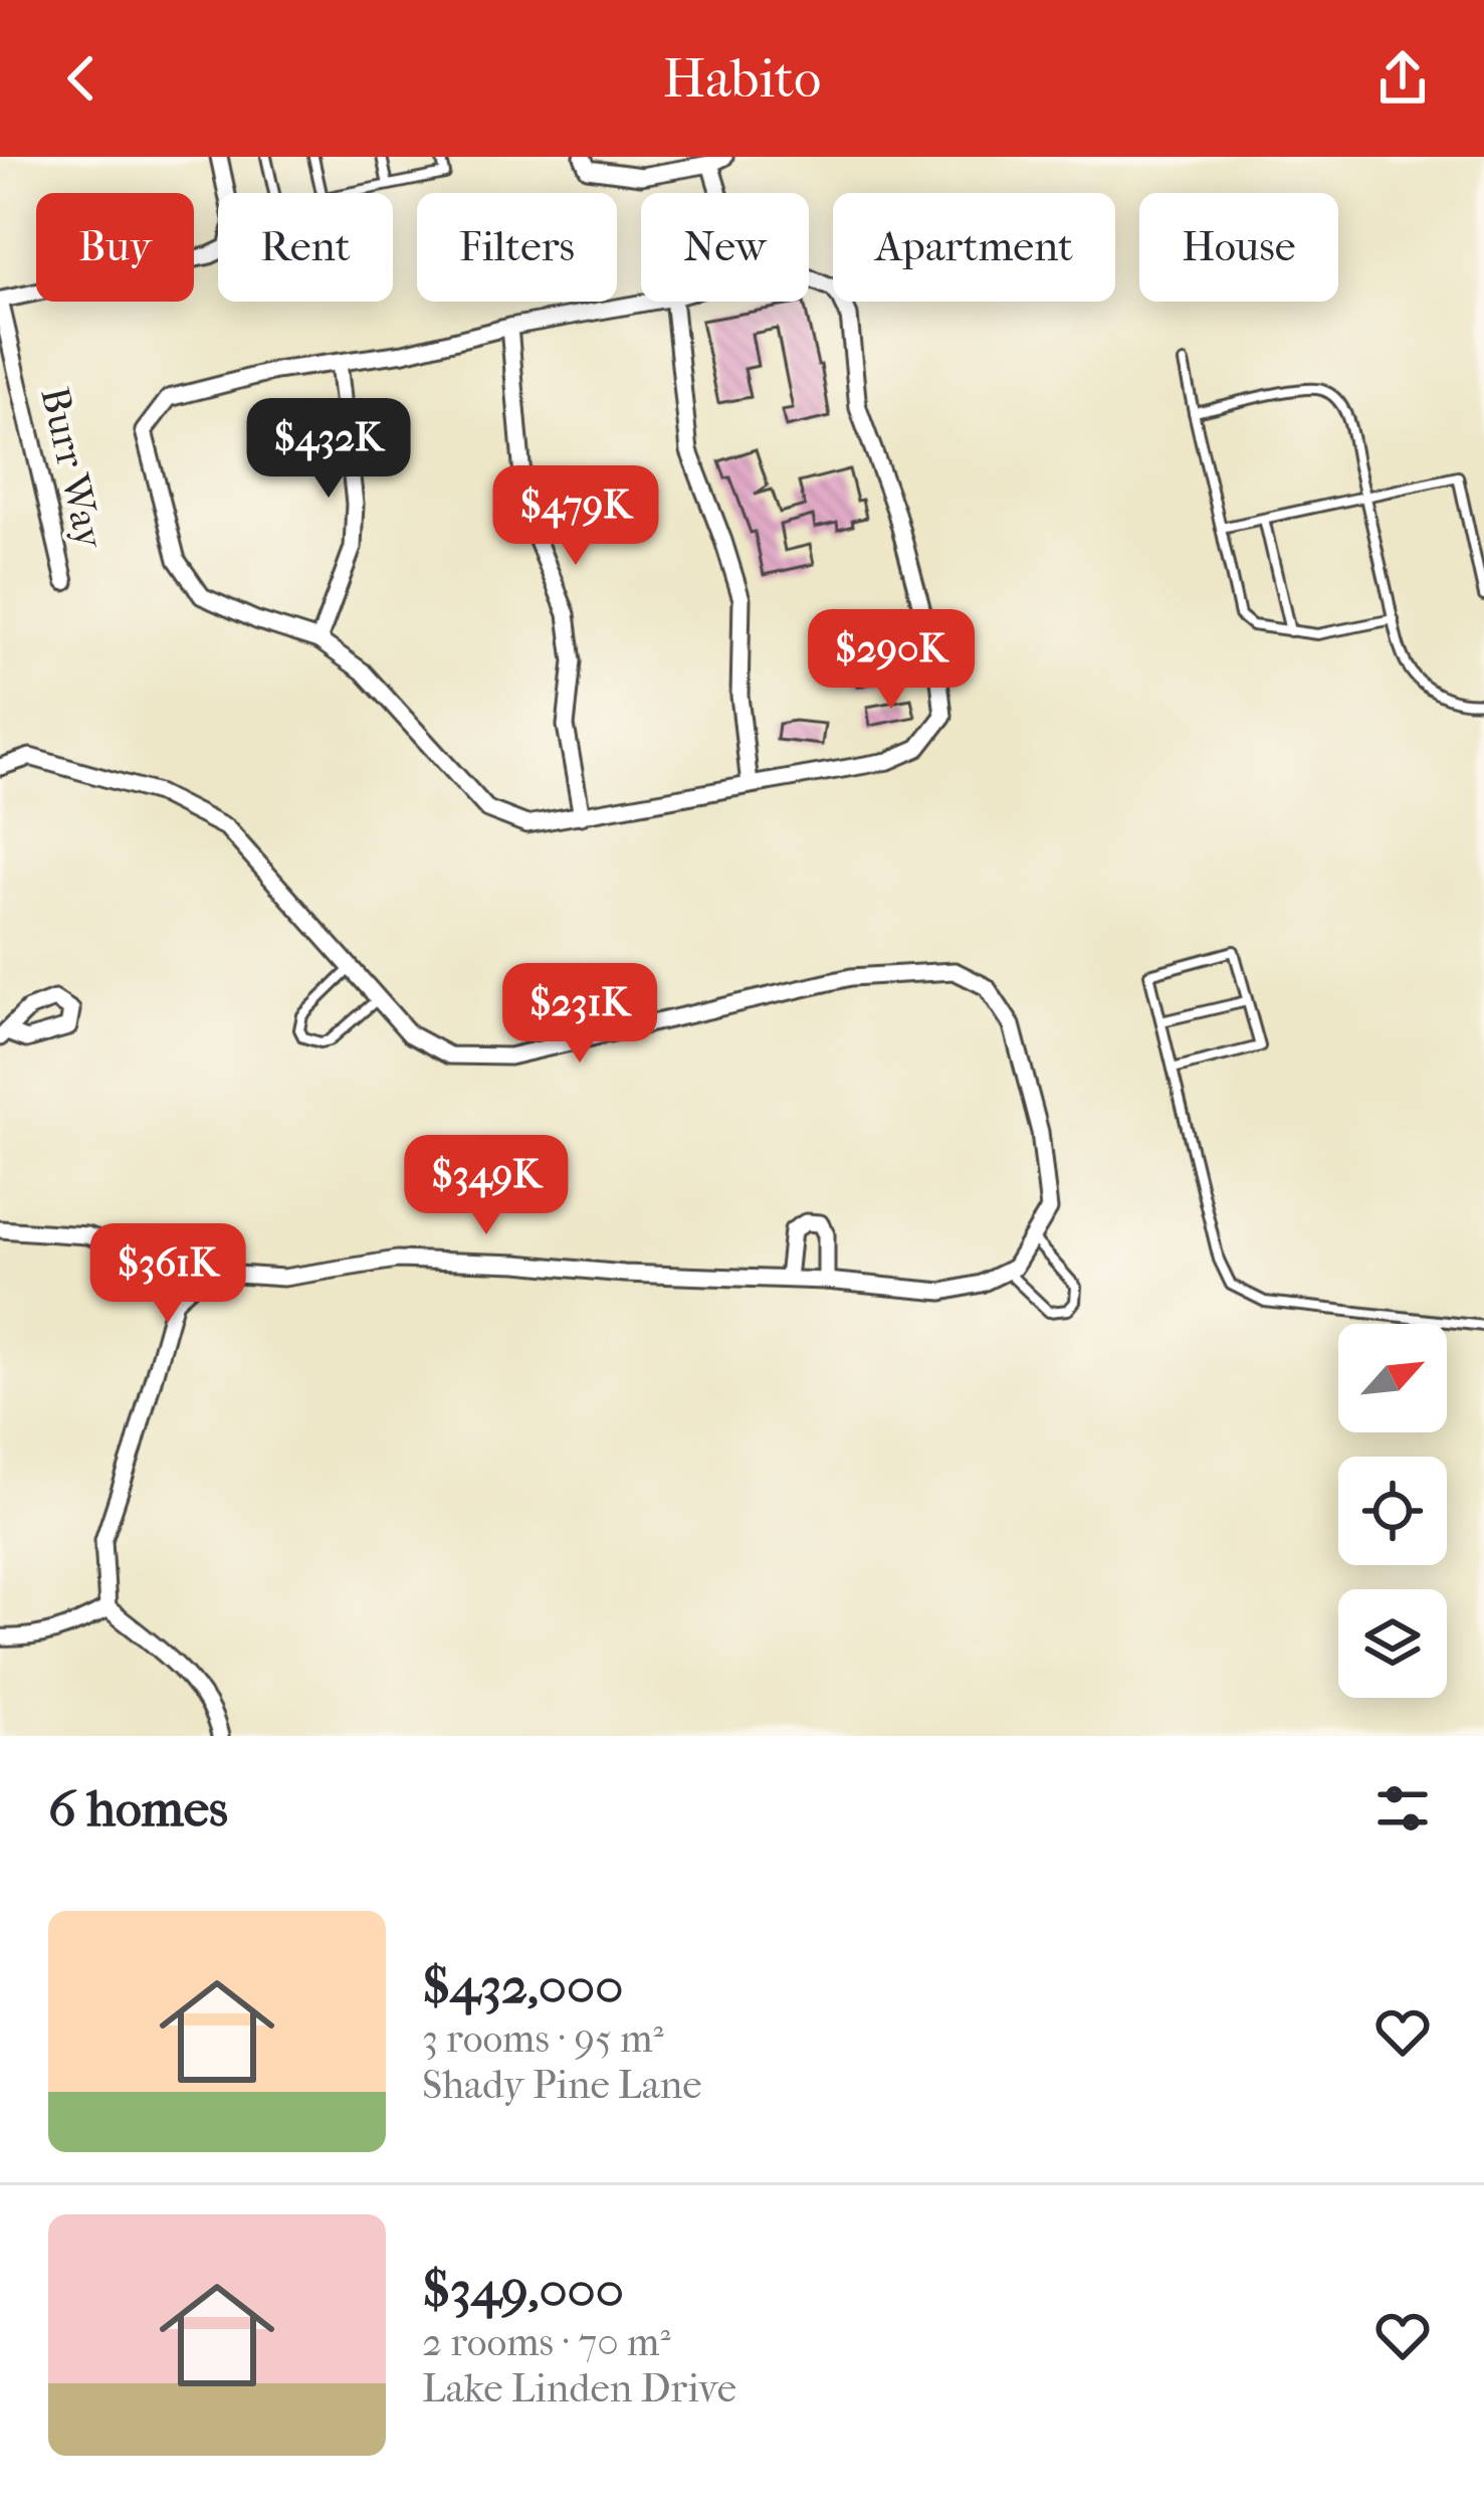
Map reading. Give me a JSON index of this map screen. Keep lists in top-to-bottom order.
{
  "streets": {
    "street": ["Burr Way"]
  },
  "north": "top right",
  "page": {
    "header": "Habito",
    "chip": [
      "Buy",
      "Rent",
      "Filters",
      "New",
      "Apartment",
      "House"
    ],
    "price": [
      "$432K",
      "$479K",
      "$290K",
      "$231K",
      "$349K",
      "$361K"
    ],
    "heading": "6 homes",
    "list": [
      {
        "name": "$432,000",
        "note": "3 rooms · 95 m² · Shady Pine Lane"
      },
      {
        "name": "$349,000",
        "note": "2 rooms · 70 m² · Lake Linden Drive"
      }
    ]
  }
}
